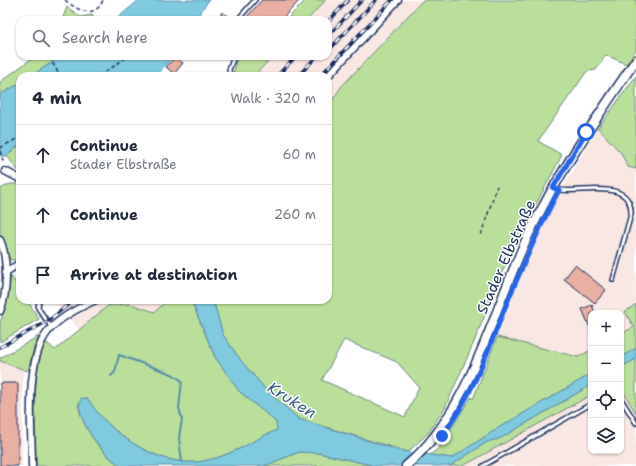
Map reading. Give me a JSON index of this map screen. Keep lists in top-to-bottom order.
{
  "streets": {
    "street": ["Stader Elbstraße"]
  },
  "water": ["Kruken"],
  "page": {
    "search": "Search here",
    "heading": ["4 min", "Walk · 320 m"],
    "list": [
      ["Continue", "Stader Elbstraße", "60 m"],
      ["Continue", "260 m"],
      "Arrive at destination"
    ],
    "map_buttons": ["+", "−"]
  }
}
